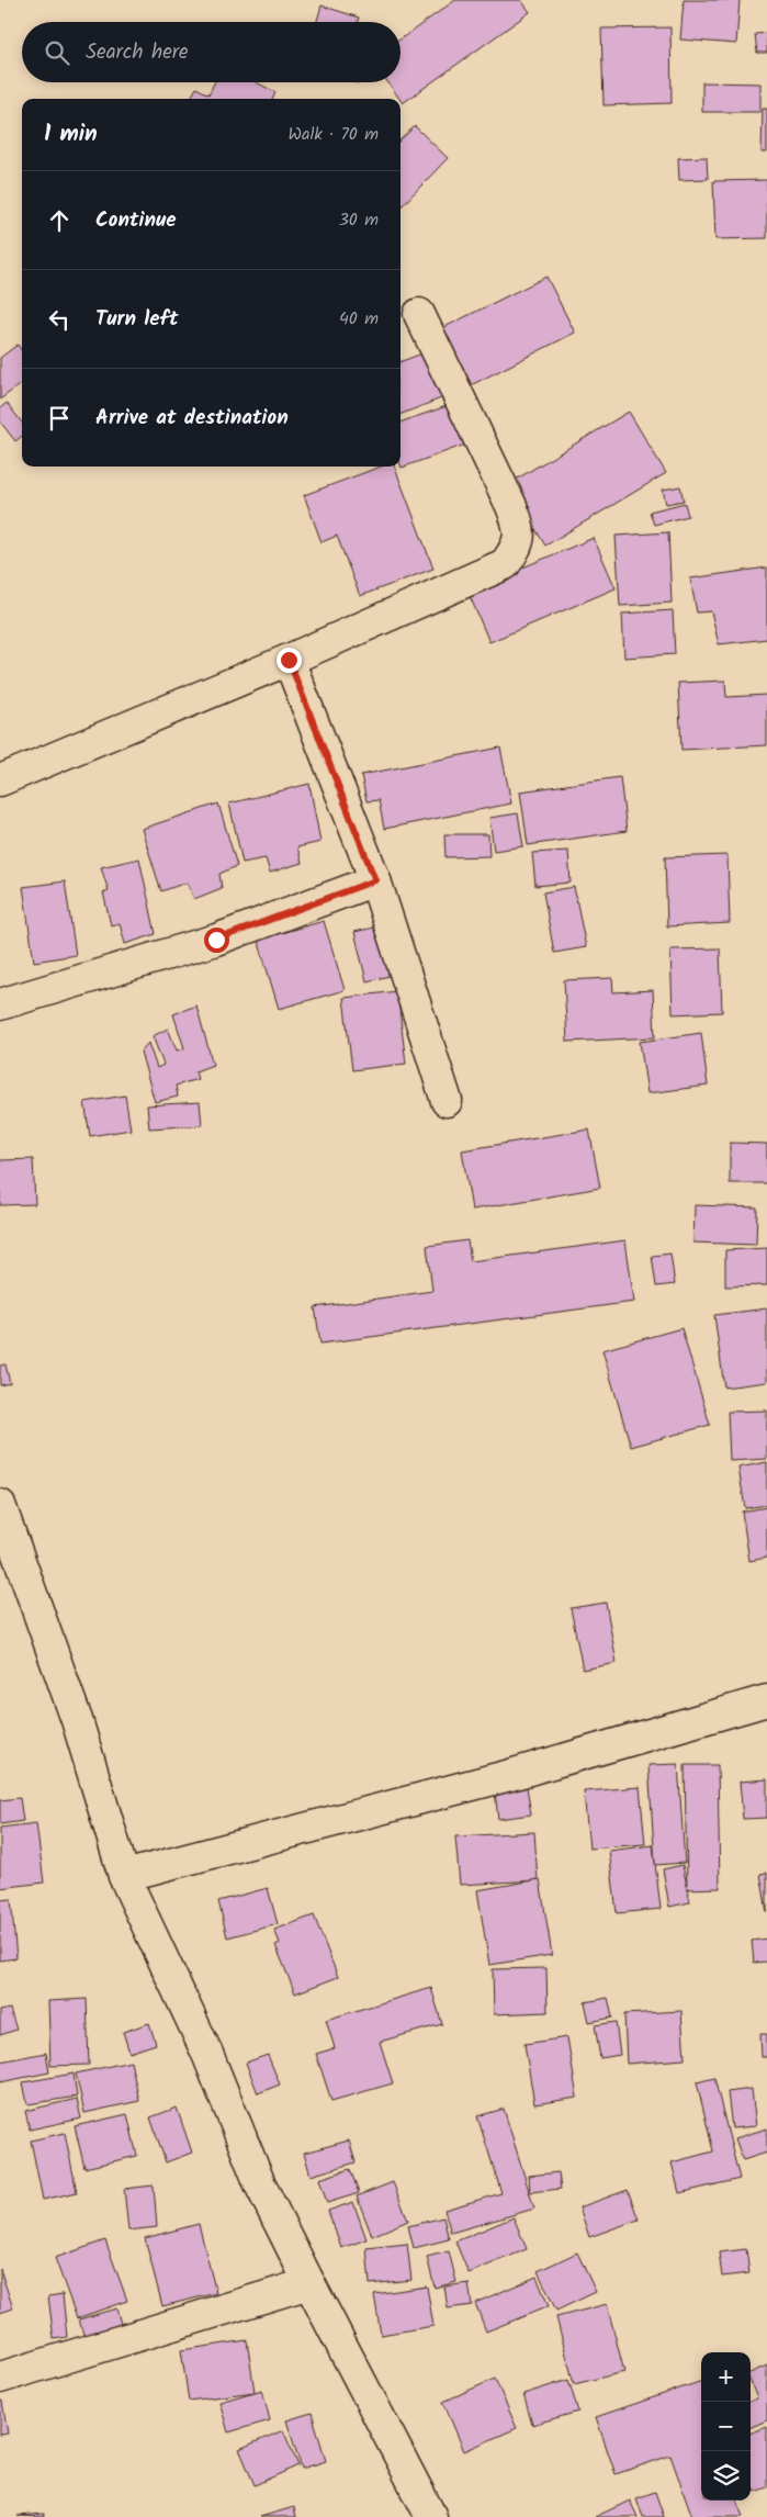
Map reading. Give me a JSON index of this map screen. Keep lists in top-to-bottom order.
{
  "page": {
    "search": "Search here",
    "heading": ["1 min", "Walk · 70 m"],
    "list": [
      ["Continue", "30 m"],
      ["Turn left", "40 m"],
      "Arrive at destination"
    ],
    "map_buttons": ["+", "−"]
  }
}
